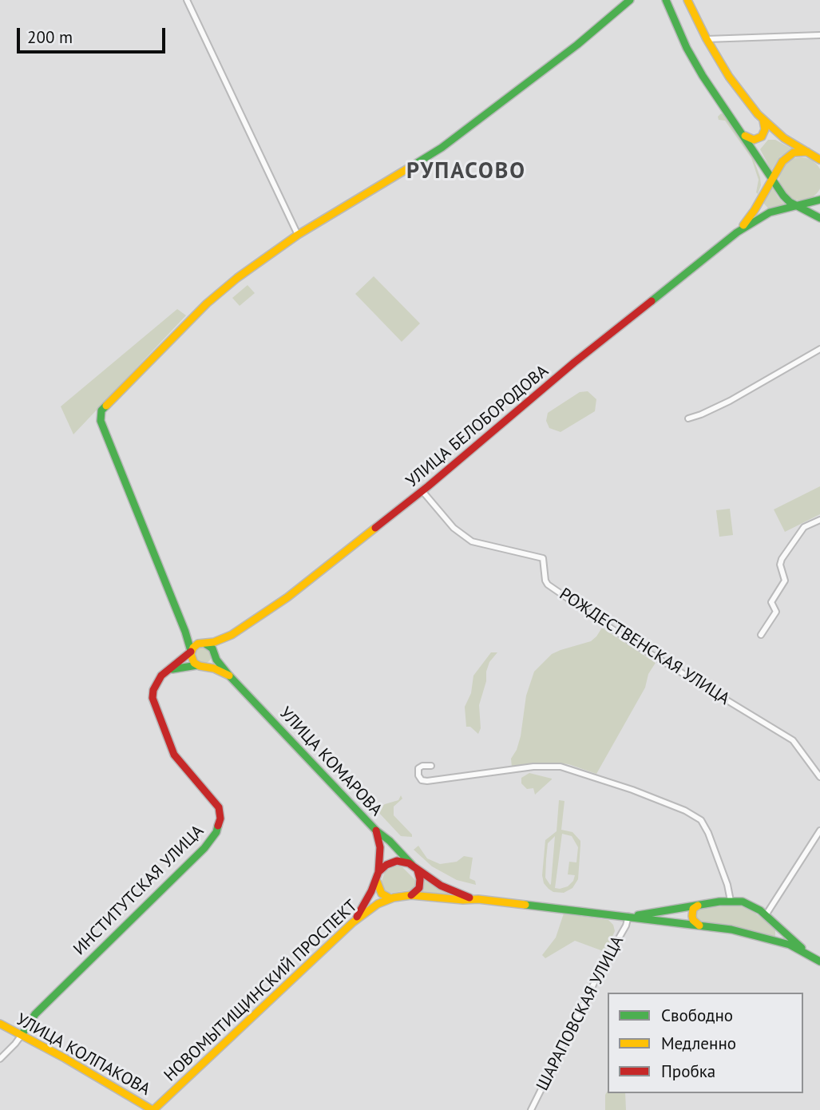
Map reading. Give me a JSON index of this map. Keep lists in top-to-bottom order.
{
  "streets": {
    "street": [
      "УЛИЦА БЕЛОБОРОДОВА",
      "РОЖДЕСТВЕНСКАЯ УЛИЦА",
      "УЛИЦА КОМАРОВА",
      "ИНСТИТУТСКАЯ УЛИЦА",
      "НОВОМЫТИЩИНСКИЙ ПРОСПЕКТ",
      "ШАРАПОВСКАЯ УЛИЦА",
      "УЛИЦА КОЛПАКОВА"
    ]
  },
  "crossings": [
    ["УЛИЦА БЕЛОБОРОДОВА", "РОЖДЕСТВЕНСКАЯ УЛИЦА"],
    ["УЛИЦА БЕЛОБОРОДОВА", "УЛИЦА КОМАРОВА"],
    ["УЛИЦА БЕЛОБОРОДОВА", "ИНСТИТУТСКАЯ УЛИЦА"],
    ["УЛИЦА КОМАРОВА", "ИНСТИТУТСКАЯ УЛИЦА"],
    ["УЛИЦА КОМАРОВА", "НОВОМЫТИЩИНСКИЙ ПРОСПЕКТ"],
    ["ИНСТИТУТСКАЯ УЛИЦА", "УЛИЦА КОЛПАКОВА"],
    ["НОВОМЫТИЩИНСКИЙ ПРОСПЕКТ", "ШАРАПОВСКАЯ УЛИЦА"],
    ["НОВОМЫТИЩИНСКИЙ ПРОСПЕКТ", "УЛИЦА КОЛПАКОВА"]
  ],
  "districts": ["РУПАСОВО"],
  "legend": ["Свободно", "Медленно", "Пробка"],
  "scale_bar": "200 m"
}
